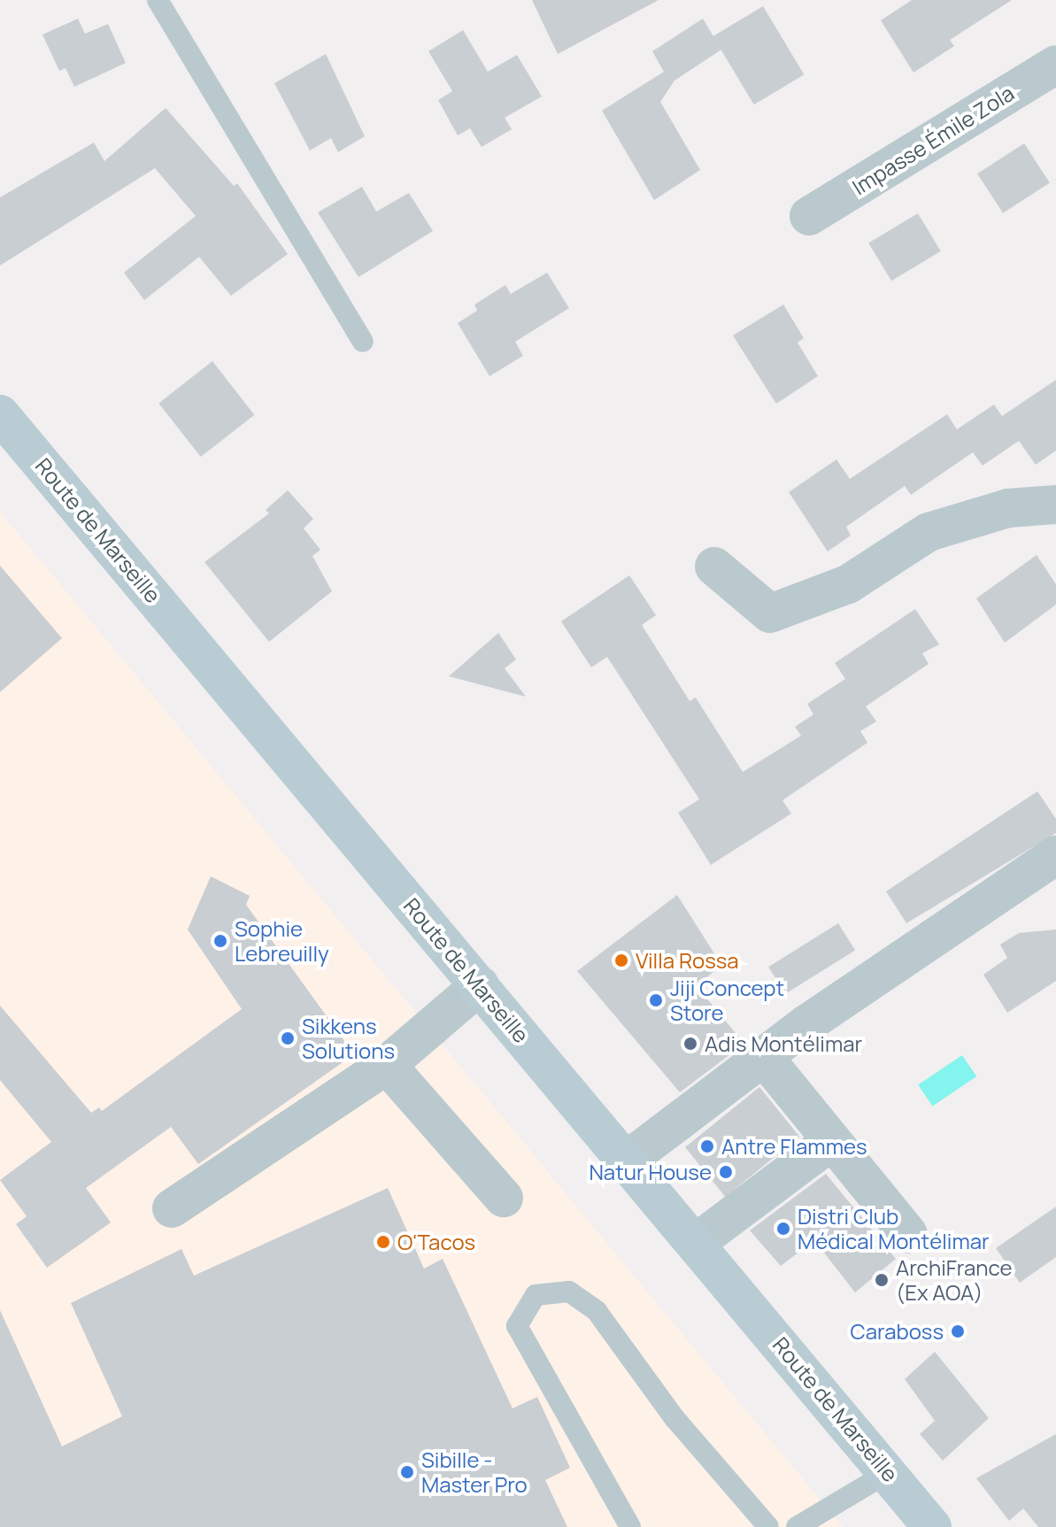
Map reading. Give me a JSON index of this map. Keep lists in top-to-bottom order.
{
  "streets": {
    "main road": ["Route de Marseille"],
    "street": ["Impasse Émile Zola"]
  },
  "places": [
    "Sophie Lebreuilly",
    "Villa Rossa",
    "Jiji Concept Store",
    "Sikkens Solutions",
    "Adis Montélimar",
    "Antre Flammes",
    "Natur House",
    "Distri Club Médical Montélimar",
    "O'Tacos",
    "ArchiFrance (Ex AOA)",
    "Caraboss",
    "Sibille - Master Pro"
  ]
}
